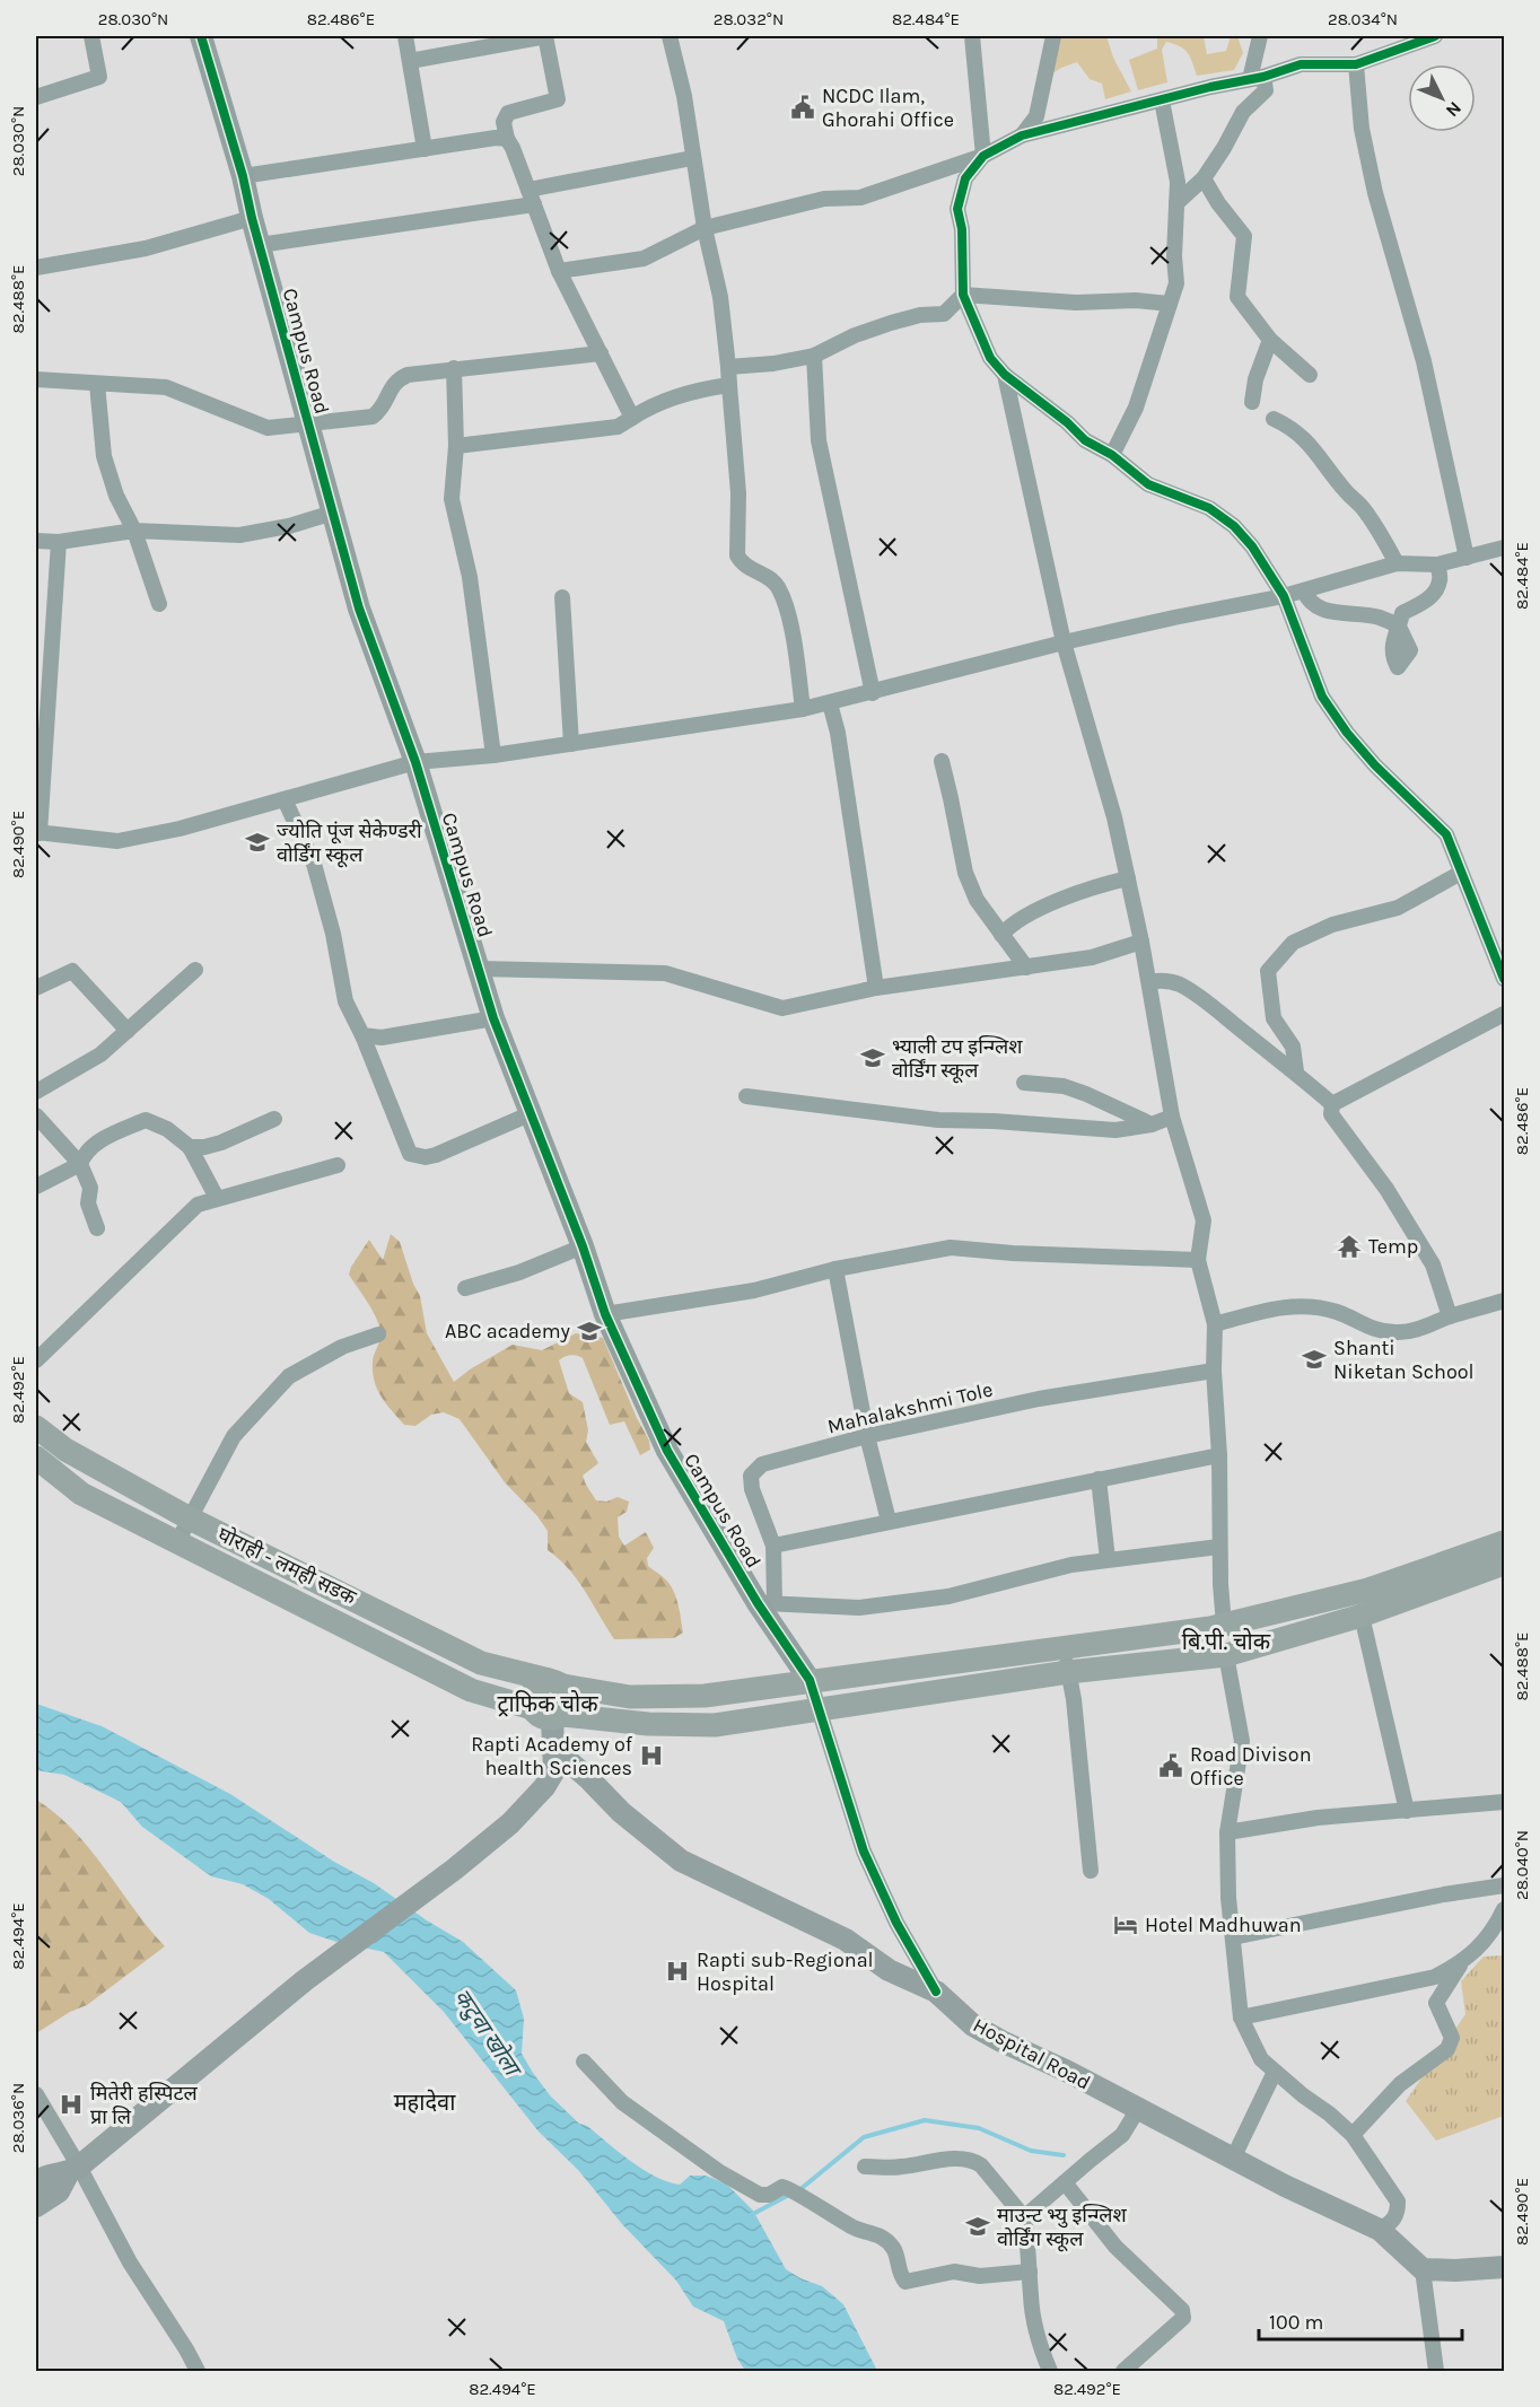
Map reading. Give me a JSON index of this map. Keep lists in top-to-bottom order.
{
  "streets": {
    "main road": ["घोराही - लमही सडक"],
    "street": ["Campus Road", "Mahalakshmi Tole", "Hospital Road"]
  },
  "crossings": [
    ["Campus Road", "Mahalakshmi Tole"],
    ["Campus Road", "घोराही - लमही सडक"]
  ],
  "districts": ["बि.पी. चोक", "ट्राफिक चोक", "महादेवा"],
  "water": ["कटुवा खोला"],
  "places": {
    "public building": ["NCDC Ilam, Ghorahi Office", "Road Divison Office"],
    "school or university": [
      "ज्योति पूंज सेकेण्डरी वोर्डिंग स्कूल",
      "भ्याली टप इन्ग्लिश वोर्डिंग स्कूल",
      "ABC academy",
      "Shanti Niketan School",
      "माउन्ट भ्यु इन्ग्लिश वोर्डिंग स्कूल"
    ],
    "temple": ["Temp"],
    "hospital": ["Rapti Academy of health Sciences", "Rapti sub-Regional Hospital", "मितेरी हस्पिटल प्रा लि"],
    "hotel": ["Hotel Madhuwan"]
  },
  "scale_bar": "100 m",
  "north": "bottom right",
  "coordinates": [
    "28.030°N",
    "82.486°E",
    "28.032°N",
    "82.484°E",
    "28.034°N",
    "82.488°E",
    "82.490°E",
    "82.492°E",
    "28.040°N",
    "82.494°E",
    "28.036°N"
  ]
}
